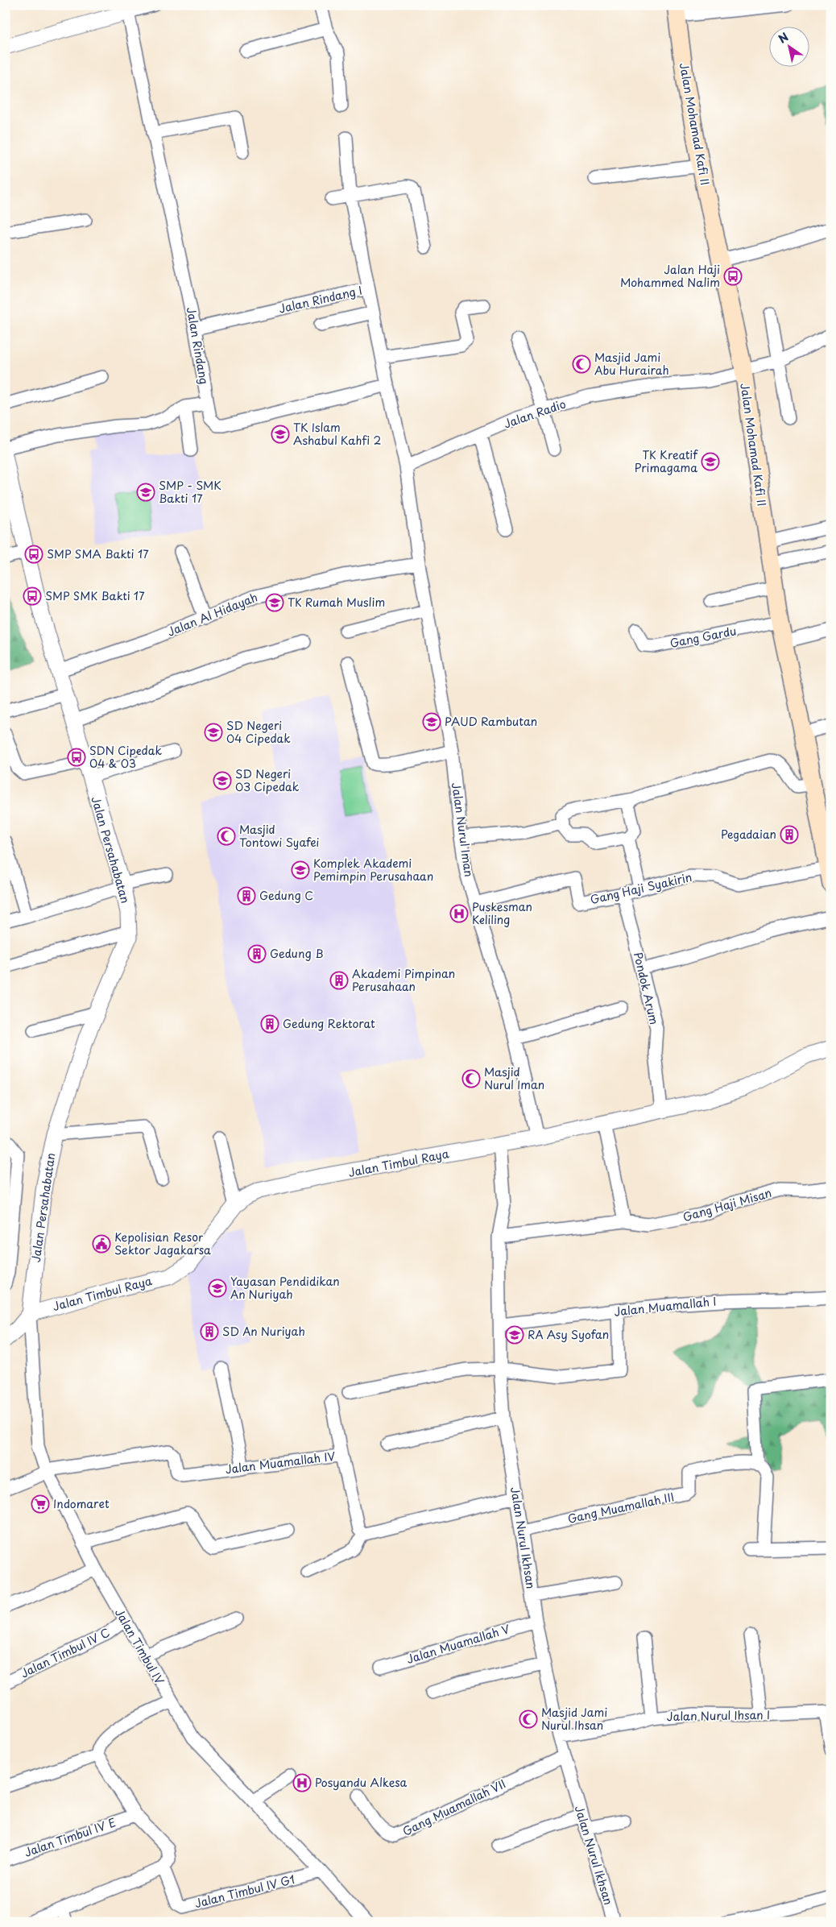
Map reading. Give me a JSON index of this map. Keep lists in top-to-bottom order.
{
  "streets": {
    "main road": ["Jalan Mohamad Kafi II"],
    "street": [
      "Jalan Rindang I",
      "Jalan Rindang",
      "Jalan Radio",
      "Jalan Al Hidayah",
      "Gang Gardu",
      "Jalan Nurul Iman",
      "Jalan Persahabatan",
      "Gang Haji Syakirin",
      "Pondok Arum",
      "Jalan Timbul Raya",
      "Gang Haji Misan",
      "Jalan Muamallah I",
      "Jalan Muamallah IV",
      "Gang Muamallah III",
      "Jalan Nurul Ikhsan",
      "Jalan Muamallah V",
      "Jalan Timbul IV",
      "Jalan Timbul IV C",
      "Jalan Nurul Ihsan I",
      "Gang Muamallah VII",
      "Jalan Timbul IV E",
      "Jalan Timbul IV G1"
    ]
  },
  "crossings": [
    ["Jalan Mohamad Kafi II", "Jalan Radio"],
    ["Jalan Mohamad Kafi II", "Gang Gardu"],
    ["Jalan Mohamad Kafi II", "Gang Haji Syakirin"],
    ["Jalan Rindang I", "Jalan Rindang"],
    ["Jalan Al Hidayah", "Jalan Nurul Iman"],
    ["Jalan Al Hidayah", "Jalan Persahabatan"],
    ["Jalan Nurul Iman", "Gang Haji Syakirin"],
    ["Jalan Nurul Iman", "Jalan Timbul Raya"],
    ["Jalan Persahabatan", "Jalan Timbul Raya"],
    ["Jalan Persahabatan", "Jalan Timbul IV"],
    ["Gang Haji Syakirin", "Pondok Arum"],
    ["Pondok Arum", "Jalan Timbul Raya"],
    ["Jalan Timbul Raya", "Jalan Nurul Ikhsan"],
    ["Jalan Timbul Raya", "Jalan Timbul IV"],
    ["Gang Haji Misan", "Jalan Nurul Ikhsan"],
    ["Jalan Muamallah I", "Jalan Nurul Ikhsan"],
    ["Jalan Muamallah IV", "Jalan Timbul IV"],
    ["Gang Muamallah III", "Jalan Nurul Ikhsan"],
    ["Jalan Nurul Ikhsan", "Jalan Muamallah V"],
    ["Jalan Nurul Ikhsan", "Jalan Nurul Ihsan I"],
    ["Jalan Nurul Ikhsan", "Gang Muamallah VII"],
    ["Jalan Timbul IV", "Jalan Timbul IV C"],
    ["Jalan Timbul IV", "Jalan Timbul IV G1"]
  ],
  "places": {
    "bus stop": [
      "Jalan Haji Mohammed Nalim",
      "SMP SMA Bakti 17",
      "SMP SMK Bakti 17",
      "SDN Cipedak 04 & 03"
    ],
    "mosque": [
      "Masjid Jami Abu Hurairah",
      "Masjid Tontowi Syafei",
      "Masjid Nurul Iman",
      "Masjid Jami Nurul Ihsan"
    ],
    "school or university": [
      "TK Islam Ashabul Kahfi 2",
      "TK Kreatif Primagama",
      "SMP - SMK Bakti 17",
      "TK Rumah Muslim",
      "PAUD Rambutan",
      "SD Negeri 04 Cipedak",
      "SD Negeri 03 Cipedak",
      "Komplek Akademi Pemimpin Perusahaan",
      "Yayasan Pendidikan An Nuriyah",
      "RA Asy Syofan"
    ],
    "building": [
      "Pegadaian",
      "Gedung C",
      "Gedung B",
      "Akademi Pimpinan Perusahaan",
      "Gedung Rektorat",
      "SD An Nuriyah"
    ],
    "hospital": ["Puskesman Keliling", "Posyandu Alkesa"],
    "public building": ["Kepolisian Resor Sektor Jagakarsa"],
    "supermarket": ["Indomaret"]
  },
  "north": "top left"
}
